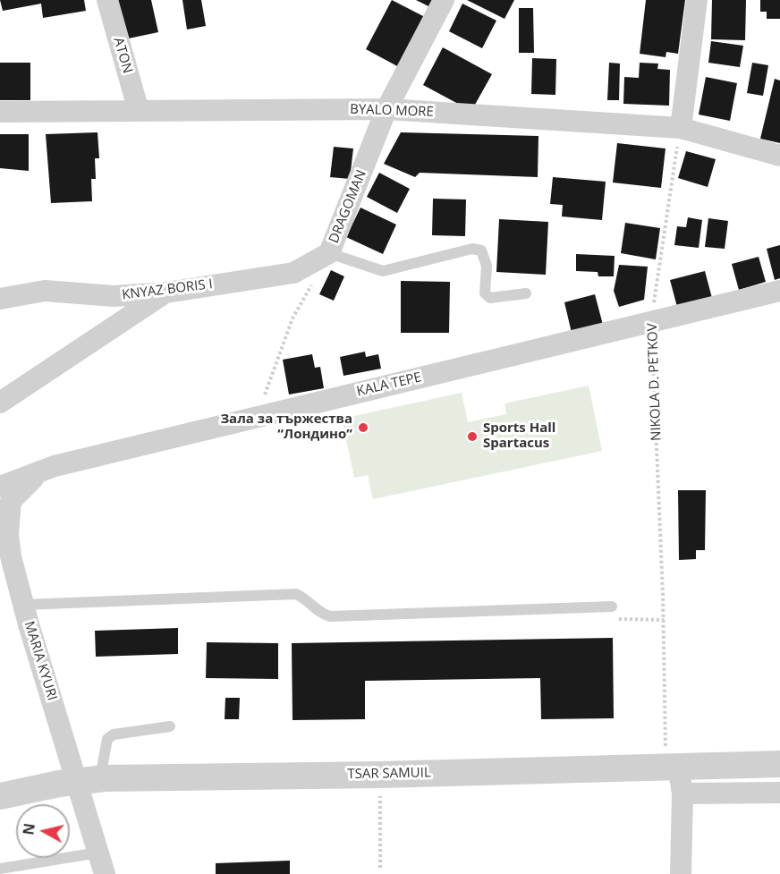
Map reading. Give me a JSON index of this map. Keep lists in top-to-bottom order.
{
  "streets": {
    "street": [
      "ATON",
      "BYALO MORE",
      "DRAGOMAN",
      "KNYAZ BORIS I",
      "KALA TEPE",
      "MARIA KYURI",
      "TSAR SAMUIL"
    ],
    "path": ["NIKOLA D. PETKOV"]
  },
  "crossings": [
    ["ATON", "BYALO MORE"],
    ["BYALO MORE", "DRAGOMAN"],
    ["BYALO MORE", "NIKOLA D. PETKOV"],
    ["DRAGOMAN", "KNYAZ BORIS I"],
    ["DRAGOMAN", "KALA TEPE"],
    ["NIKOLA D. PETKOV", "KALA TEPE"],
    ["NIKOLA D. PETKOV", "TSAR SAMUIL"],
    ["KALA TEPE", "MARIA KYURI"],
    ["MARIA KYURI", "TSAR SAMUIL"]
  ],
  "places": ["Зала за тържества “Лондино”", "Sports Hall Spartacus"],
  "north": "left"
}
